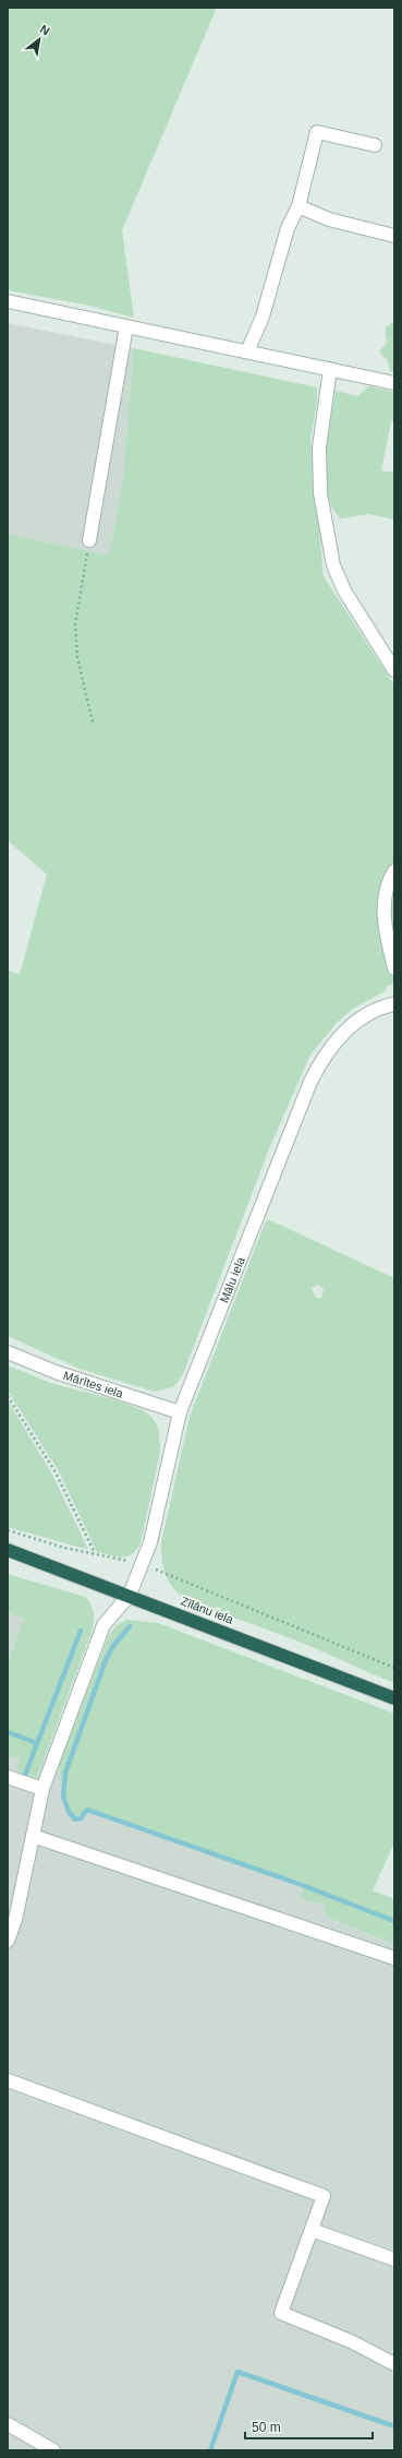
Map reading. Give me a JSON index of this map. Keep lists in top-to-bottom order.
{
  "streets": {
    "highway": ["Zīlānu iela"],
    "street": ["Mālu iela", "Mārītes iela"]
  },
  "crossings": [
    ["Mālu iela", "Mārītes iela"],
    ["Mālu iela", "Zīlānu iela"]
  ],
  "scale_bar": "50 m",
  "north": "top right"
}
